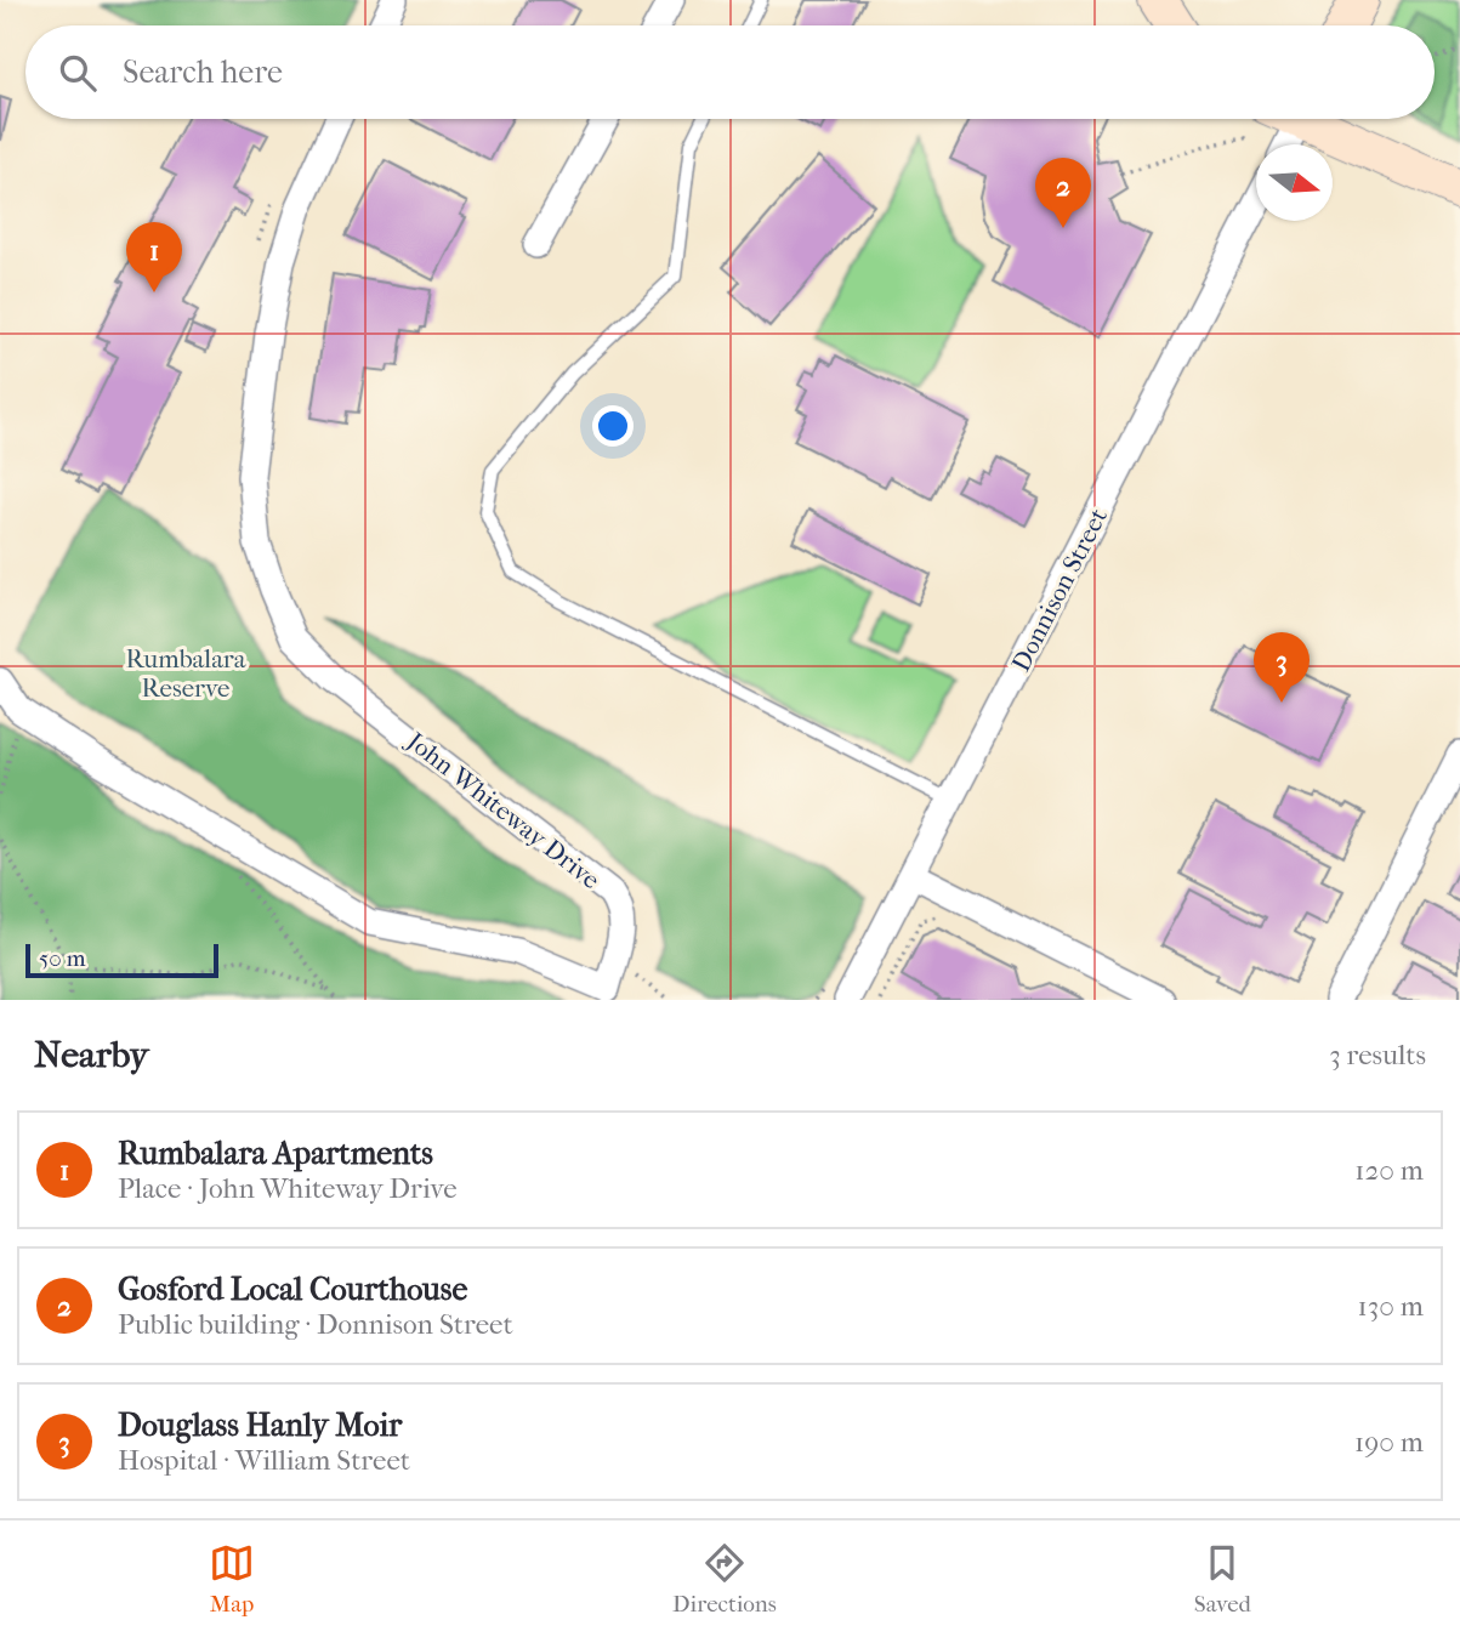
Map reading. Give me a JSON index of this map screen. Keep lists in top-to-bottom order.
{
  "streets": {
    "street": ["Donnison Street", "John Whiteway Drive"]
  },
  "parks": ["Rumbalara Reserve"],
  "scale_bar": "50 m",
  "north": "right",
  "page": {
    "search": "Search here",
    "pins": ["2", "1", "3"],
    "scale": "50 m",
    "heading": ["Nearby", "3 results"],
    "list": [
      {
        "mark": "1",
        "name": "Rumbalara Apartments",
        "note": "Place · John Whiteway Drive",
        "value": "120 m"
      },
      {
        "mark": "2",
        "name": "Gosford Local Courthouse",
        "note": "Public building · Donnison Street",
        "value": "130 m"
      },
      {
        "mark": "3",
        "name": "Douglass Hanly Moir",
        "note": "Hospital · William Street",
        "value": "190 m"
      }
    ],
    "nav": ["Map", "Directions", "Saved"]
  }
}
